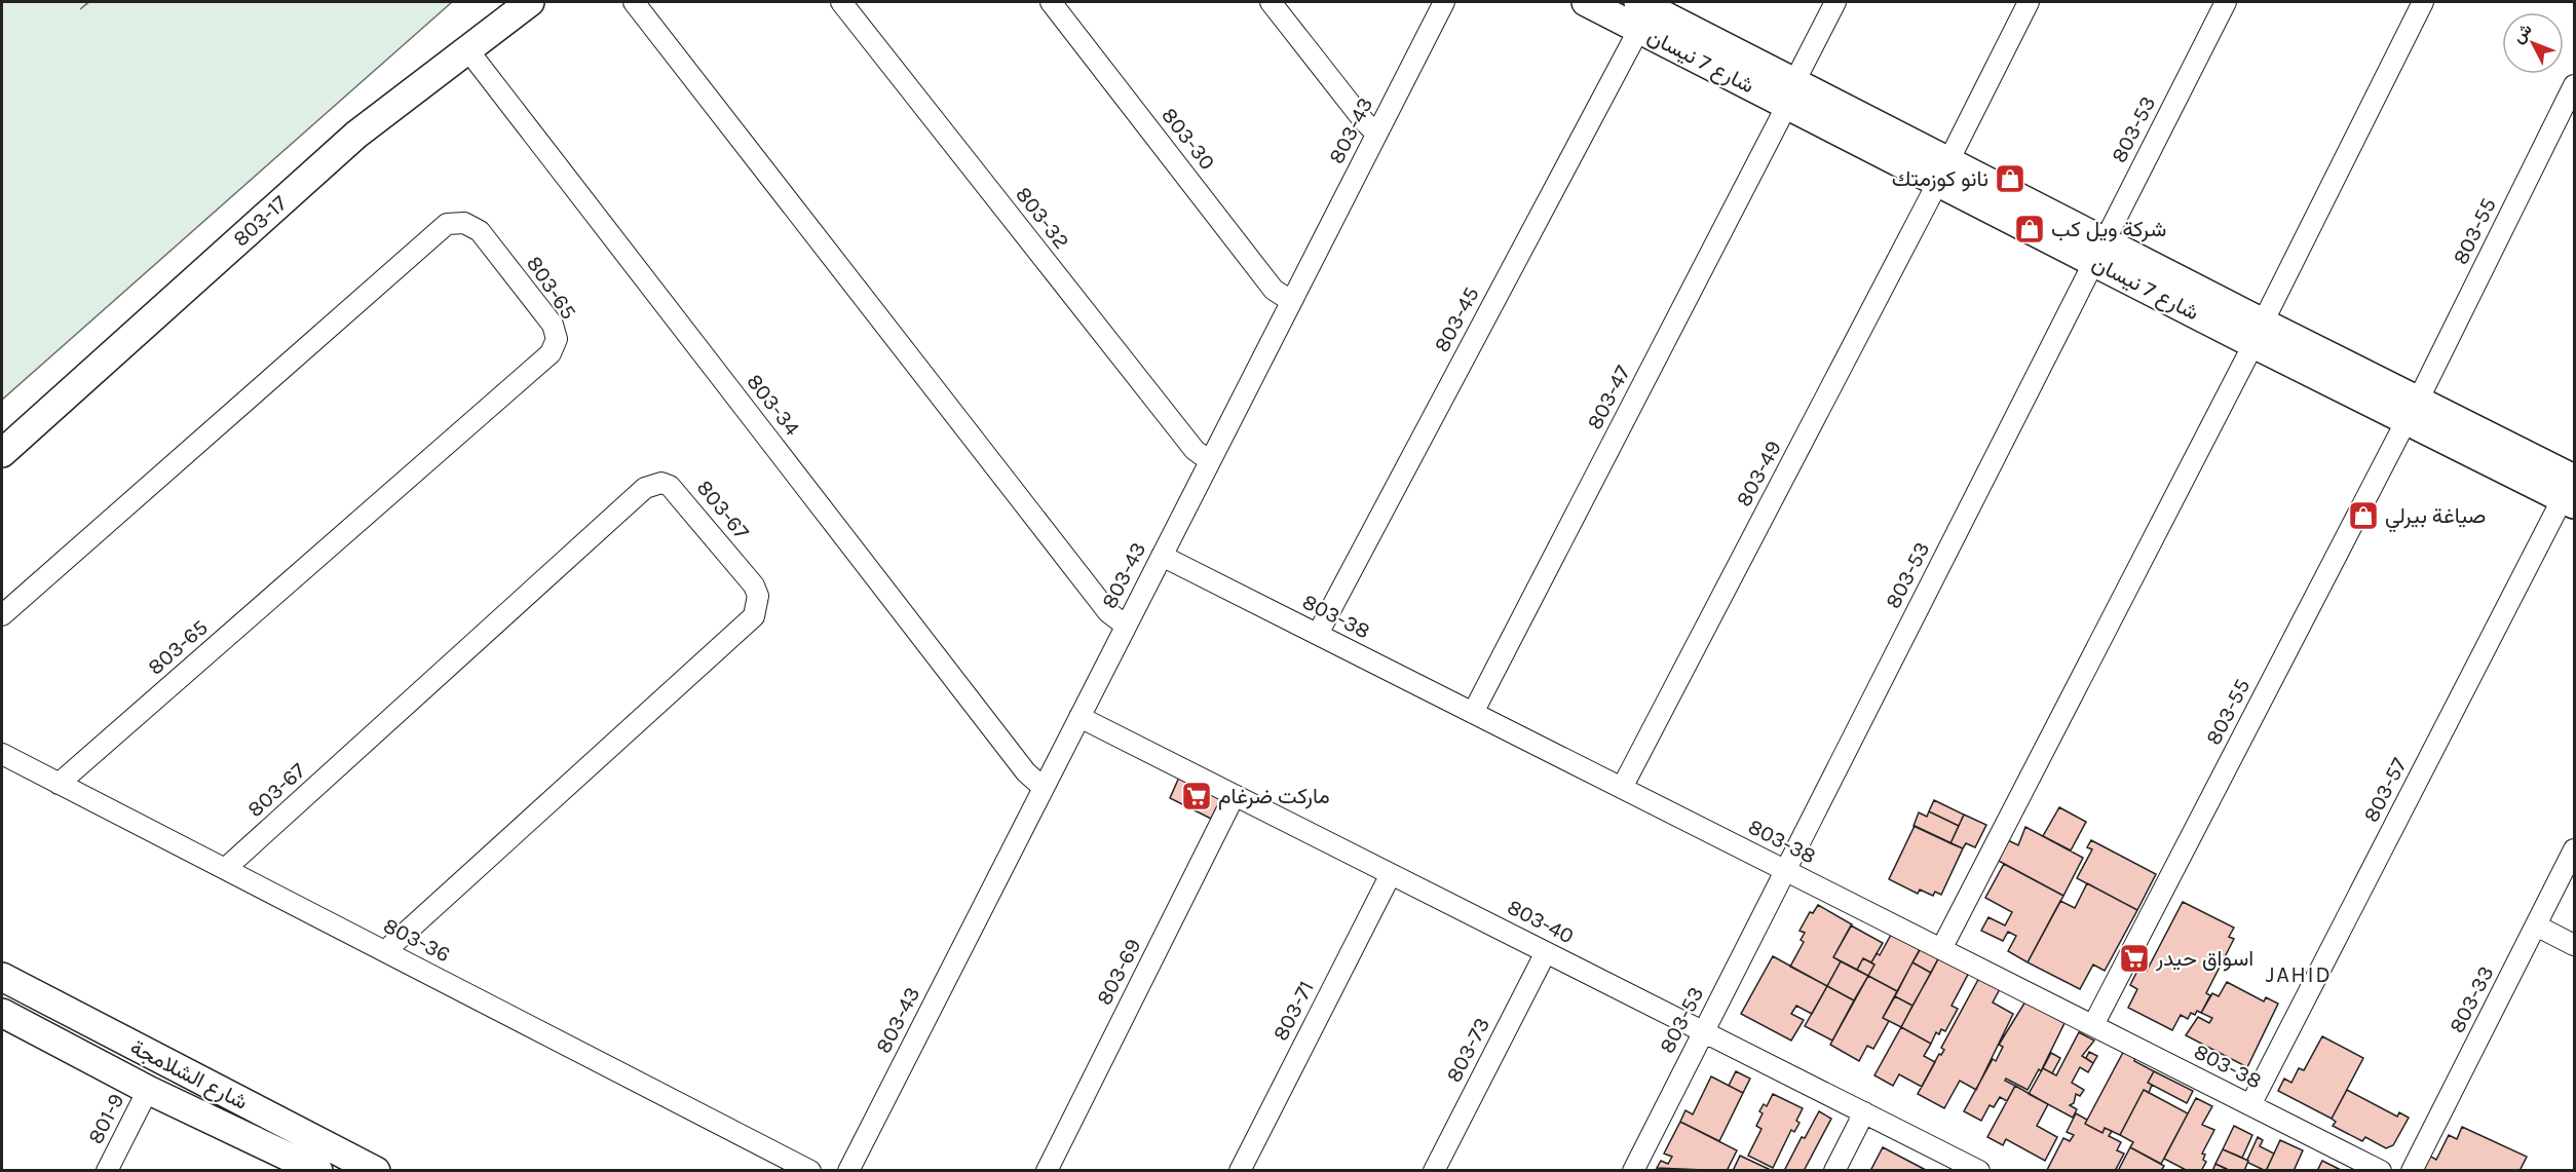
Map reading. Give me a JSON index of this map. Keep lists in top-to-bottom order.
{
  "streets": {
    "street": [
      "شارع 7 نيسان",
      "803-53",
      "803-43",
      "803-30",
      "803-32",
      "803-17",
      "803-55",
      "803-65",
      "803-45",
      "803-47",
      "803-34",
      "803-49",
      "803-67",
      "803-38",
      "803-57",
      "803-40",
      "803-36",
      "803-69",
      "803-33",
      "803-71",
      "803-73",
      "شارع الشلامجة",
      "801-9"
    ]
  },
  "crossings": [
    ["شارع 7 نيسان", "803-53"],
    ["شارع 7 نيسان", "803-55"],
    ["شارع 7 نيسان", "803-45"],
    ["شارع 7 نيسان", "803-47"],
    ["شارع 7 نيسان", "803-49"],
    ["شارع 7 نيسان", "803-57"],
    ["803-53", "803-38"],
    ["803-53", "803-40"],
    ["803-43", "803-30"],
    ["803-43", "803-32"],
    ["803-43", "803-34"],
    ["803-43", "803-38"],
    ["803-43", "803-40"],
    ["803-17", "803-34"],
    ["803-55", "803-38"],
    ["803-65", "803-36"],
    ["803-45", "803-38"],
    ["803-47", "803-38"],
    ["803-49", "803-38"],
    ["803-67", "803-36"],
    ["803-38", "803-57"],
    ["803-40", "803-69"],
    ["803-40", "803-71"],
    ["803-40", "803-73"],
    ["شارع الشلامجة", "801-9"]
  ],
  "districts": ["JAHID"],
  "places": {
    "shop": ["نانو كوزمتك", "شركة ويل كب", "صياغة بيرلي"],
    "supermarket": ["ماركت ضرغام", "اسواق حيدر"]
  },
  "north": "top left"
}
